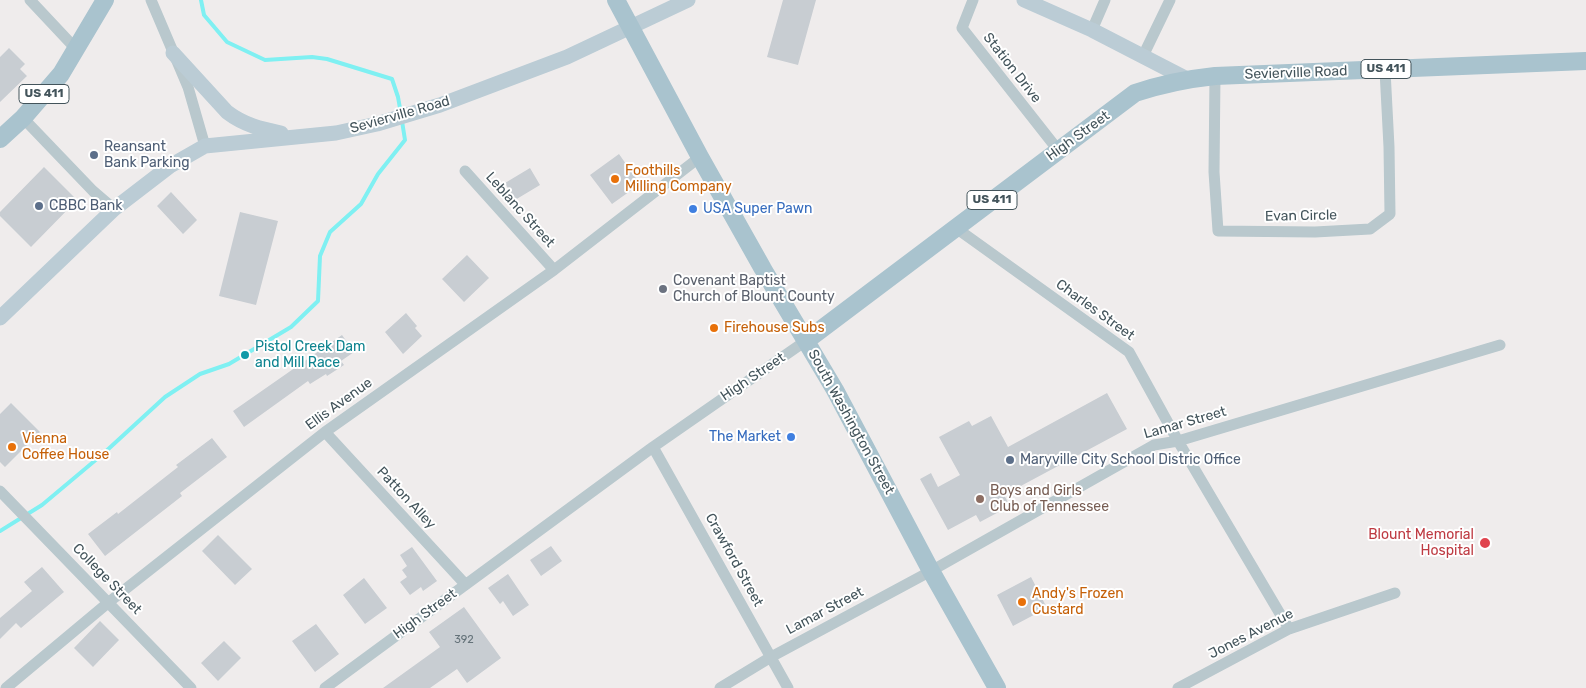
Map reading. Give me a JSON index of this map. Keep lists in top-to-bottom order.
{
  "streets": {
    "main road": [
      "US 411",
      "Sevierville Road",
      "High Street",
      "South Washington Street"
    ],
    "street": [
      "Station Drive",
      "Leblanc Street",
      "Evan Circle",
      "Charles Street",
      "Ellis Avenue",
      "Lamar Street",
      "Patton Alley",
      "Crawford Street",
      "College Street",
      "Jones Avenue"
    ]
  },
  "crossings": [
    ["Station Drive", "High Street"],
    ["Sevierville Road", "High Street"],
    ["Sevierville Road", "Evan Circle"],
    ["Sevierville Road", "South Washington Street"],
    ["High Street", "Charles Street"],
    ["High Street", "South Washington Street"],
    ["High Street", "Patton Alley"],
    ["High Street", "Crawford Street"],
    ["Leblanc Street", "Ellis Avenue"],
    ["Charles Street", "Lamar Street"],
    ["Charles Street", "Jones Avenue"],
    ["Ellis Avenue", "South Washington Street"],
    ["Ellis Avenue", "Patton Alley"],
    ["Ellis Avenue", "College Street"],
    ["South Washington Street", "Lamar Street"],
    ["Lamar Street", "Crawford Street"]
  ],
  "places": [
    "Reansant Bank Parking",
    "Foothills Milling Company",
    "CBBC Bank",
    "USA Super Pawn",
    "Covenant Baptist Church of Blount County",
    "Firehouse Subs",
    "Pistol Creek Dam and Mill Race",
    "The Market",
    "Vienna Coffee House",
    "Maryville City School Distric Office",
    "Boys and Girls Club of Tennessee",
    "Blount Memorial Hospital",
    "Andy's Frozen Custard"
  ],
  "house_numbers": ["392"]
}
